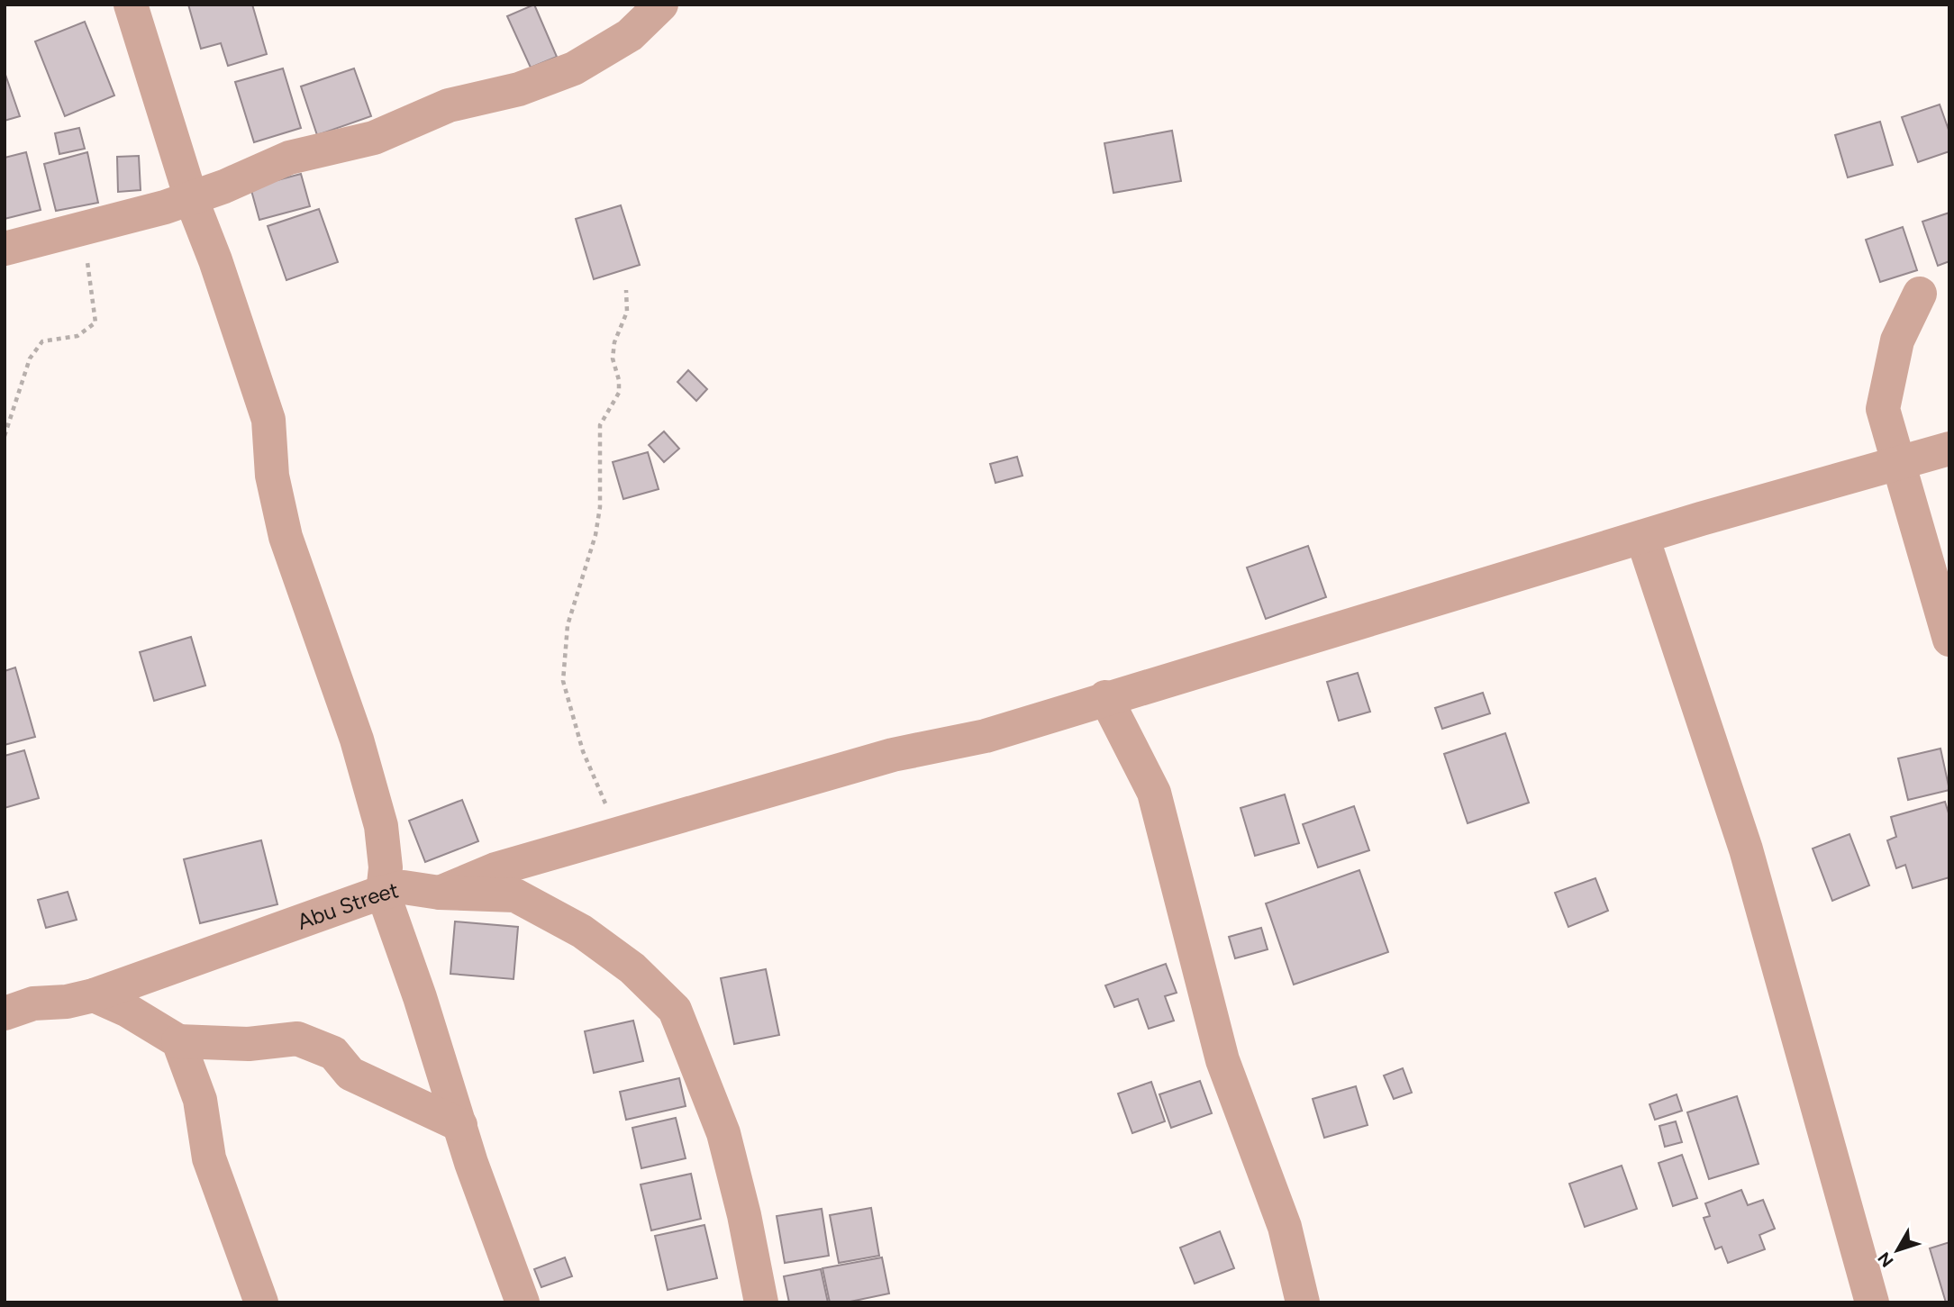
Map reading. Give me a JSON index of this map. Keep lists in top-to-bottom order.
{
  "streets": {
    "street": ["Abu Street"]
  },
  "north": "bottom left"
}
